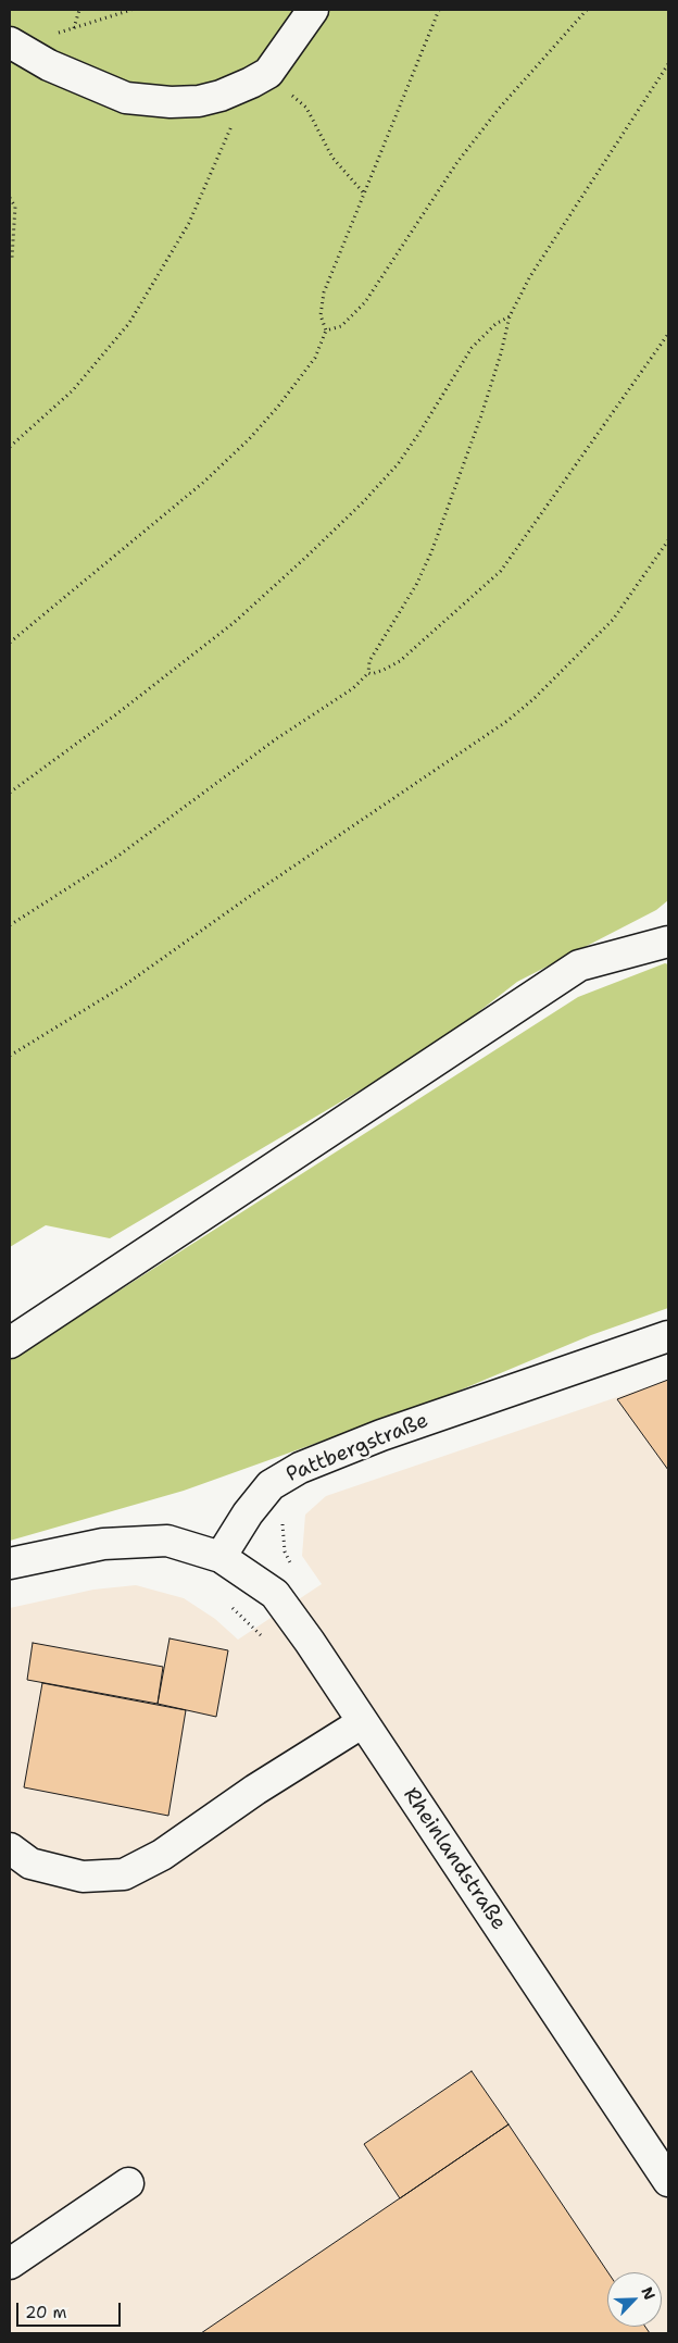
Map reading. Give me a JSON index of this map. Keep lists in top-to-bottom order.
{
  "streets": {
    "street": ["Pattbergstraße", "Rheinlandstraße"]
  },
  "crossings": [
    ["Pattbergstraße", "Rheinlandstraße"]
  ],
  "scale_bar": "20 m",
  "north": "top right"
}
